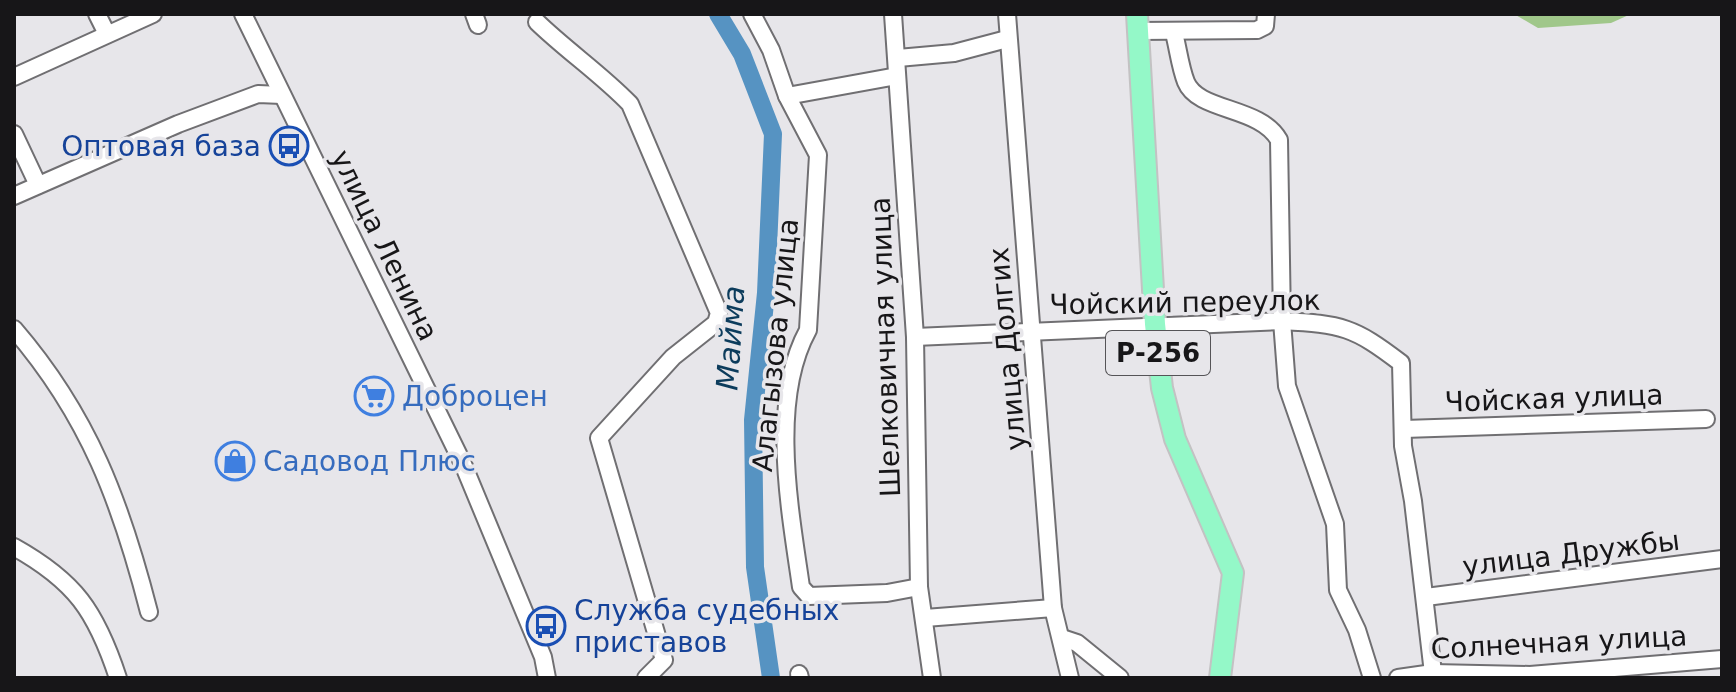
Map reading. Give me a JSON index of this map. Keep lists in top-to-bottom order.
{
  "streets": {
    "main road": ["Р-256"],
    "street": [
      "улица Ленина",
      "Чойский переулок",
      "Алагызова улица",
      "Шелковичная улица",
      "улица Долгих",
      "Чойская улица",
      "улица Дружбы",
      "Солнечная улица"
    ]
  },
  "crossings": [
    ["Чойский переулок", "Шелковичная улица"],
    ["Чойский переулок", "улица Долгих"],
    ["Чойский переулок", "Р-256"],
    ["Чойский переулок", "Чойская улица"],
    ["Чойский переулок", "улица Дружбы"],
    ["Чойский переулок", "Солнечная улица"],
    ["Алагызова улица", "Шелковичная улица"]
  ],
  "water": ["Майма"],
  "places": {
    "bus stop": ["Оптовая база", "Служба судебных приставов"],
    "supermarket": ["Доброцен"],
    "shop": ["Садовод Плюс"]
  }
}
